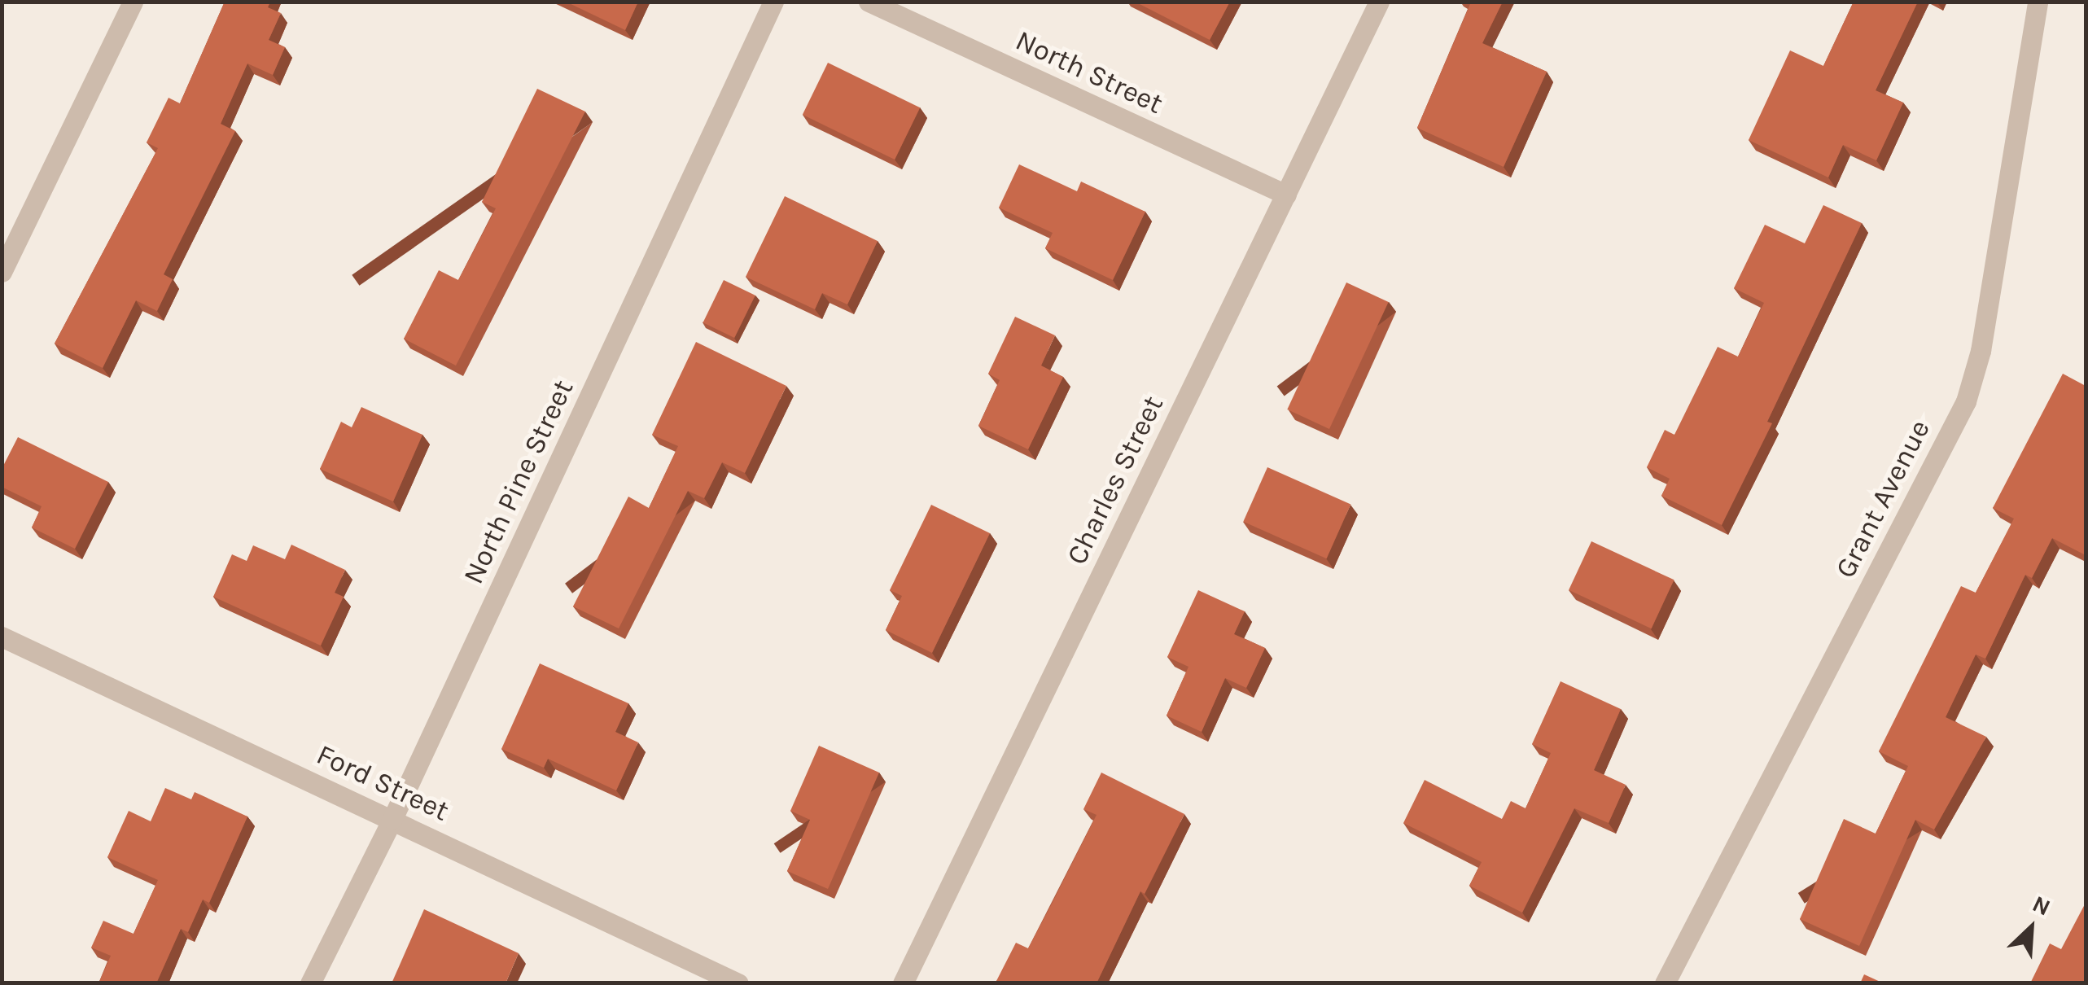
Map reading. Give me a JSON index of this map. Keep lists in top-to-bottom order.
{
  "streets": {
    "street": [
      "North Street",
      "Charles Street",
      "North Pine Street",
      "Grant Avenue",
      "Ford Street"
    ]
  },
  "crossings": [
    ["North Street", "Charles Street"],
    ["North Pine Street", "Ford Street"]
  ],
  "north": "top right"
}
